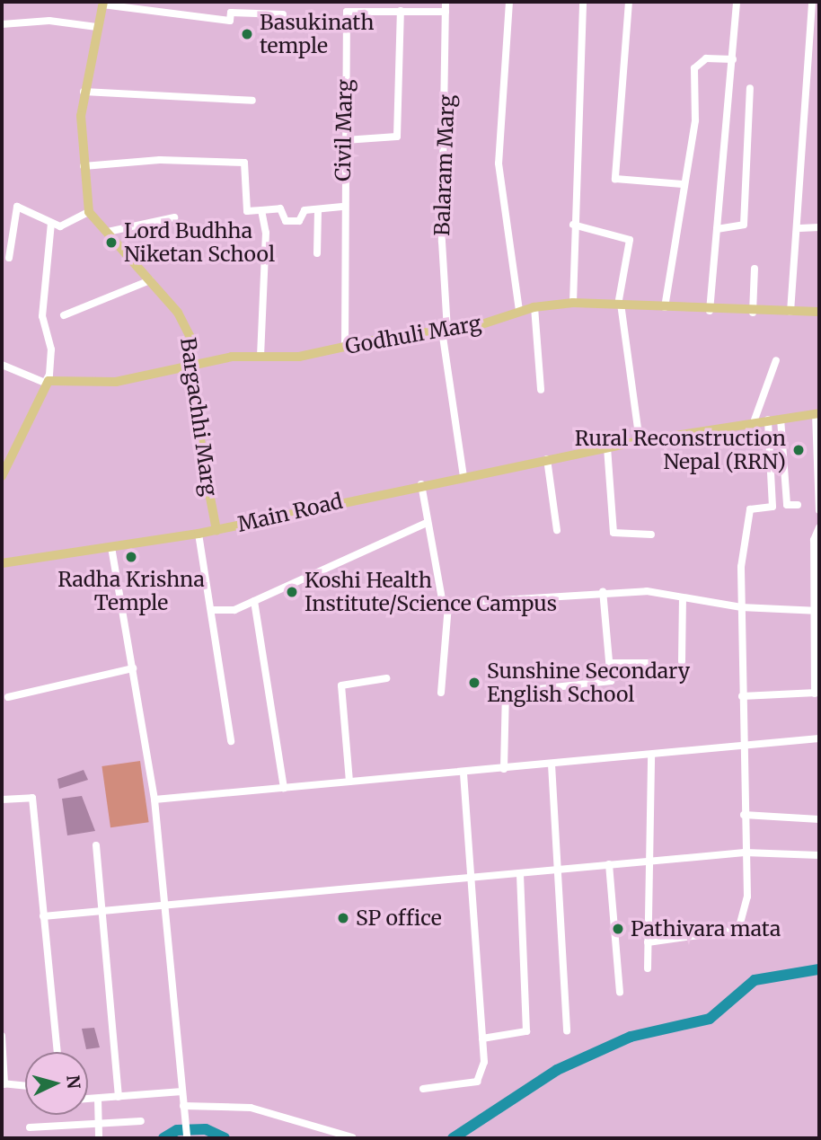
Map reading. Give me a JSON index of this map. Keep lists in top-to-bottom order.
{
  "streets": {
    "main road": ["Godhuli Marg", "Bargachhi Marg", "Main Road"],
    "street": ["Civil Marg", "Balaram Marg"]
  },
  "crossings": [
    ["Civil Marg", "Godhuli Marg"],
    ["Balaram Marg", "Godhuli Marg"],
    ["Balaram Marg", "Main Road"],
    ["Godhuli Marg", "Bargachhi Marg"],
    ["Bargachhi Marg", "Main Road"]
  ],
  "places": [
    "Basukinath temple",
    "Lord Budhha Niketan School",
    "Rural Reconstruction Nepal (RRN)",
    "Radha Krishna Temple",
    "Koshi Health Institute/Science Campus",
    "Sunshine Secondary English School",
    "SP office",
    "Pathivara mata"
  ],
  "north": "right"
}
